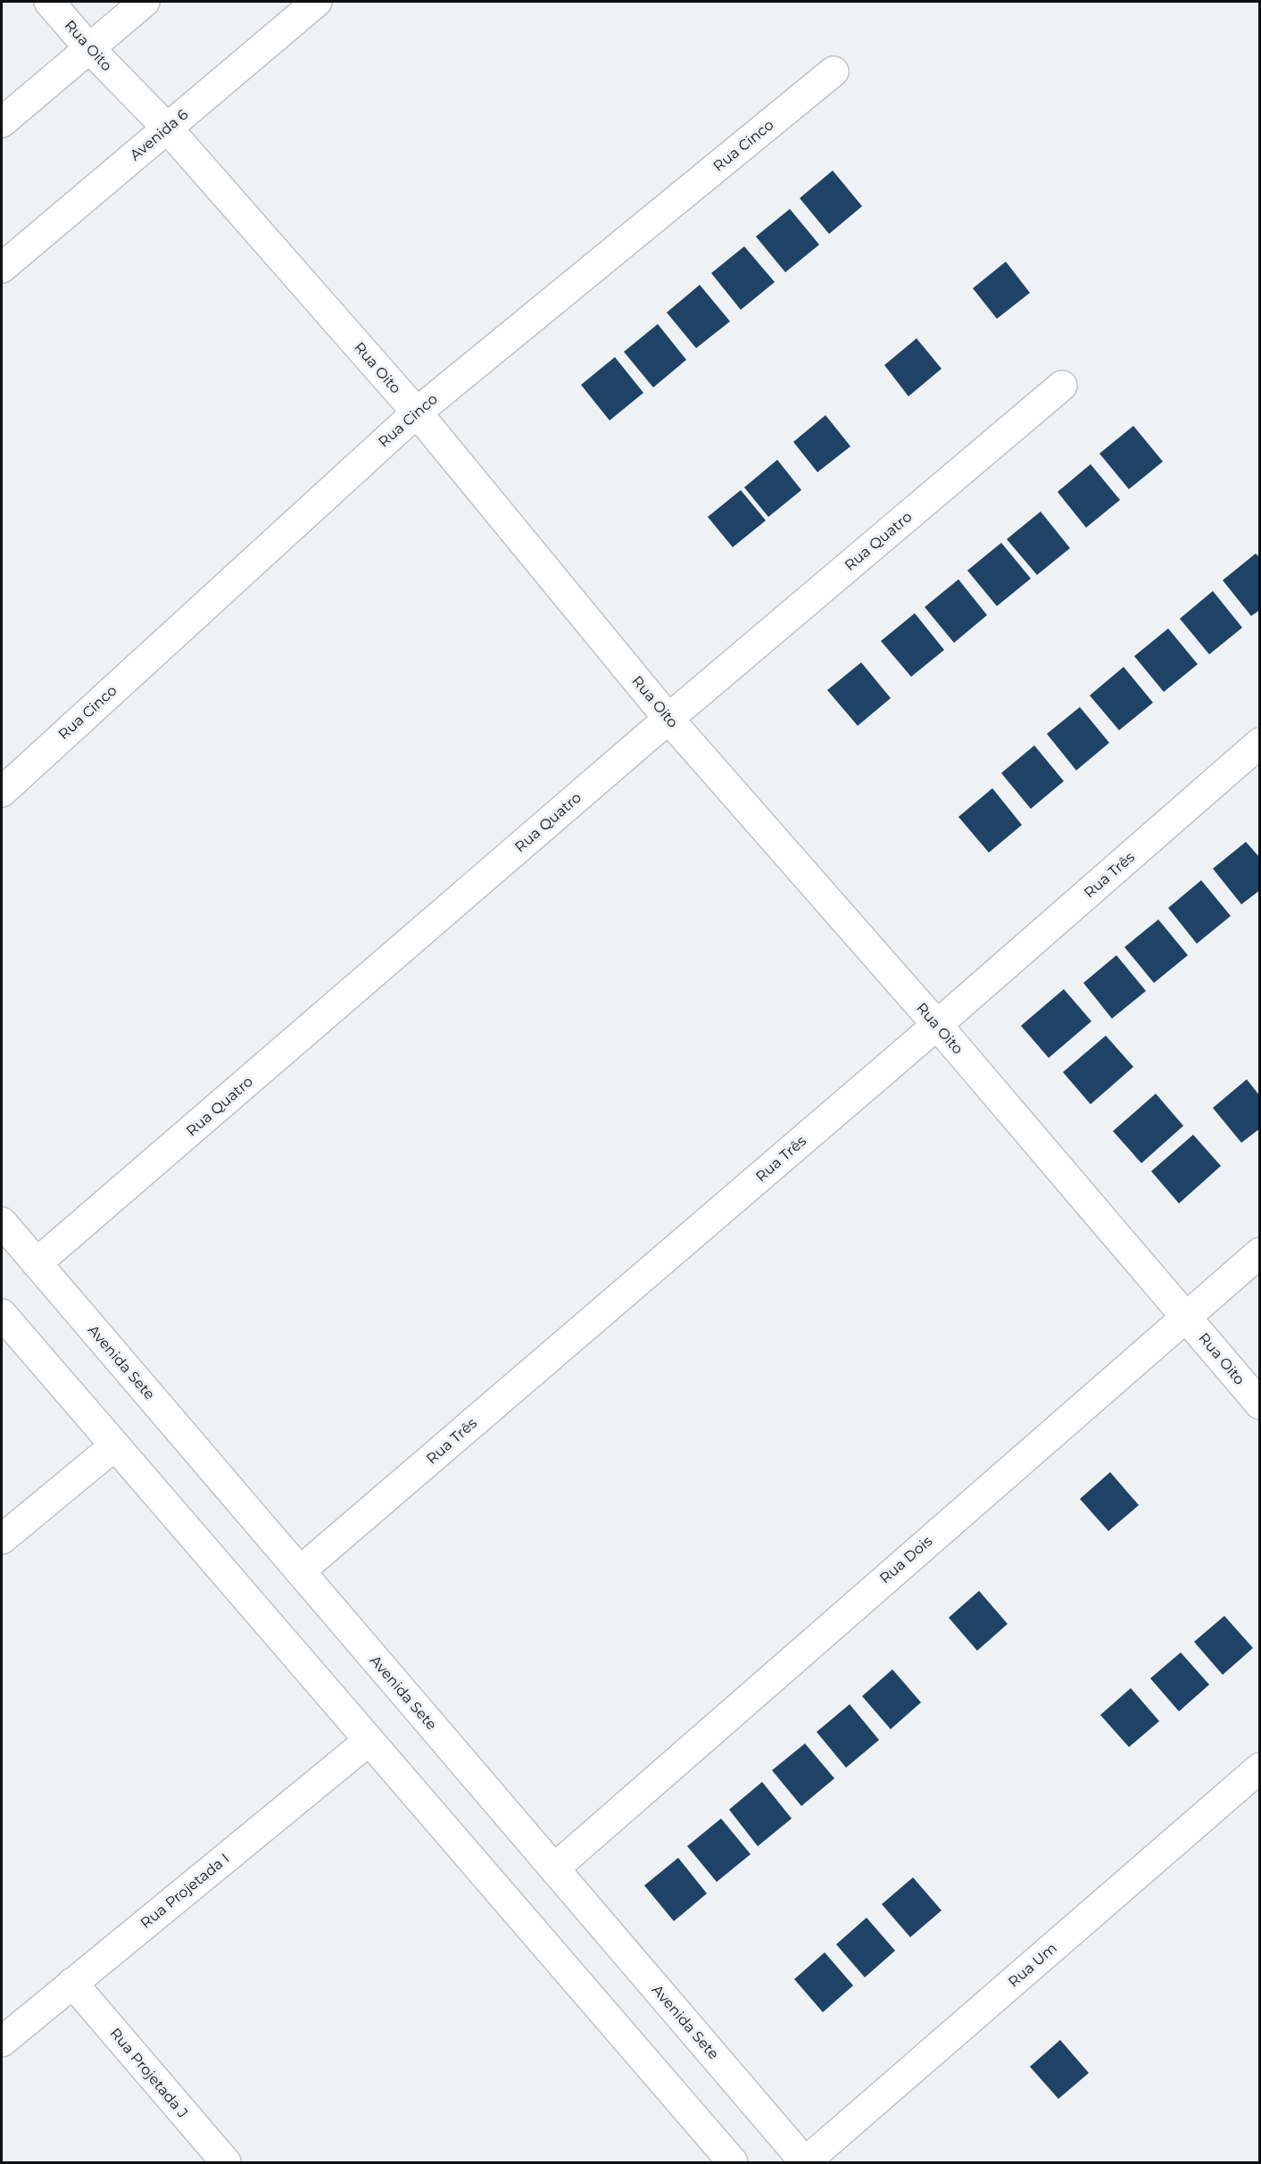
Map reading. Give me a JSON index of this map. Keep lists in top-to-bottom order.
{
  "streets": {
    "street": [
      "Rua Oito",
      "Avenida 6",
      "Rua Cinco",
      "Rua Quatro",
      "Rua Três",
      "Avenida Sete",
      "Rua Dois",
      "Rua Projetada I",
      "Rua Um",
      "Rua Projetada J"
    ]
  },
  "crossings": [
    ["Rua Oito", "Avenida 6"],
    ["Rua Oito", "Rua Cinco"],
    ["Rua Oito", "Rua Quatro"],
    ["Rua Oito", "Rua Três"],
    ["Rua Oito", "Rua Dois"],
    ["Rua Quatro", "Avenida Sete"],
    ["Rua Três", "Avenida Sete"],
    ["Avenida Sete", "Rua Dois"],
    ["Avenida Sete", "Rua Um"],
    ["Rua Projetada I", "Rua Projetada J"]
  ]
}
